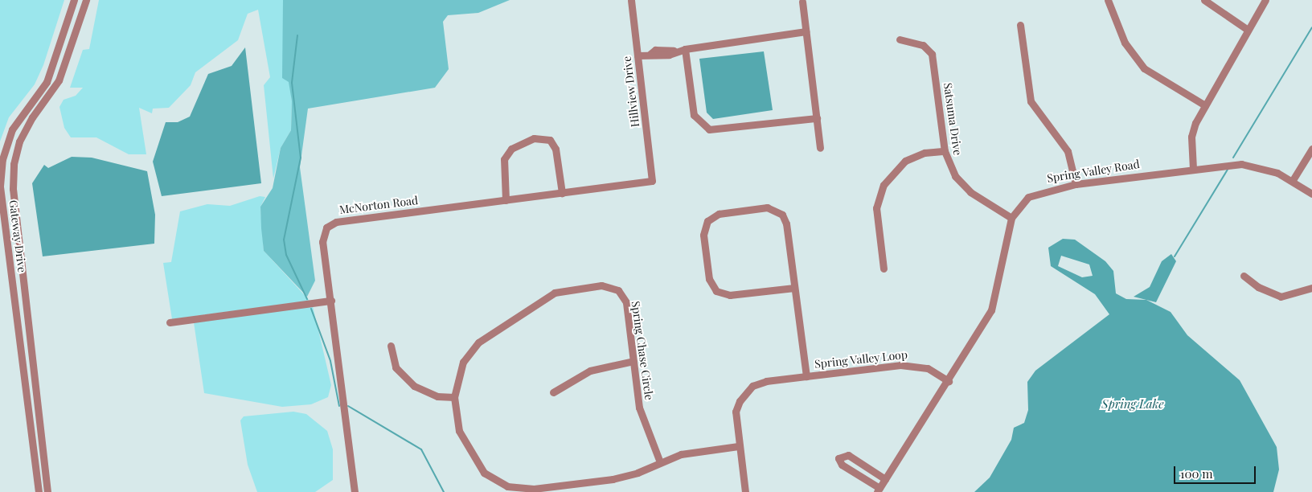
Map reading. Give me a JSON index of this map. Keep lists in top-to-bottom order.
{
  "streets": {
    "street": [
      "Hillview Drive",
      "Satsuma Drive",
      "Spring Valley Road",
      "McNorton Road",
      "Gateway Drive",
      "Spring Chase Circle",
      "Spring Valley Loop"
    ]
  },
  "crossings": [
    ["Hillview Drive", "McNorton Road"],
    ["Satsuma Drive", "Spring Valley Road"],
    ["Spring Valley Road", "Spring Valley Loop"],
    ["Spring Chase Circle", "Spring Valley Loop"]
  ],
  "water": ["Spring Lake"],
  "scale_bar": "100 m"
}
